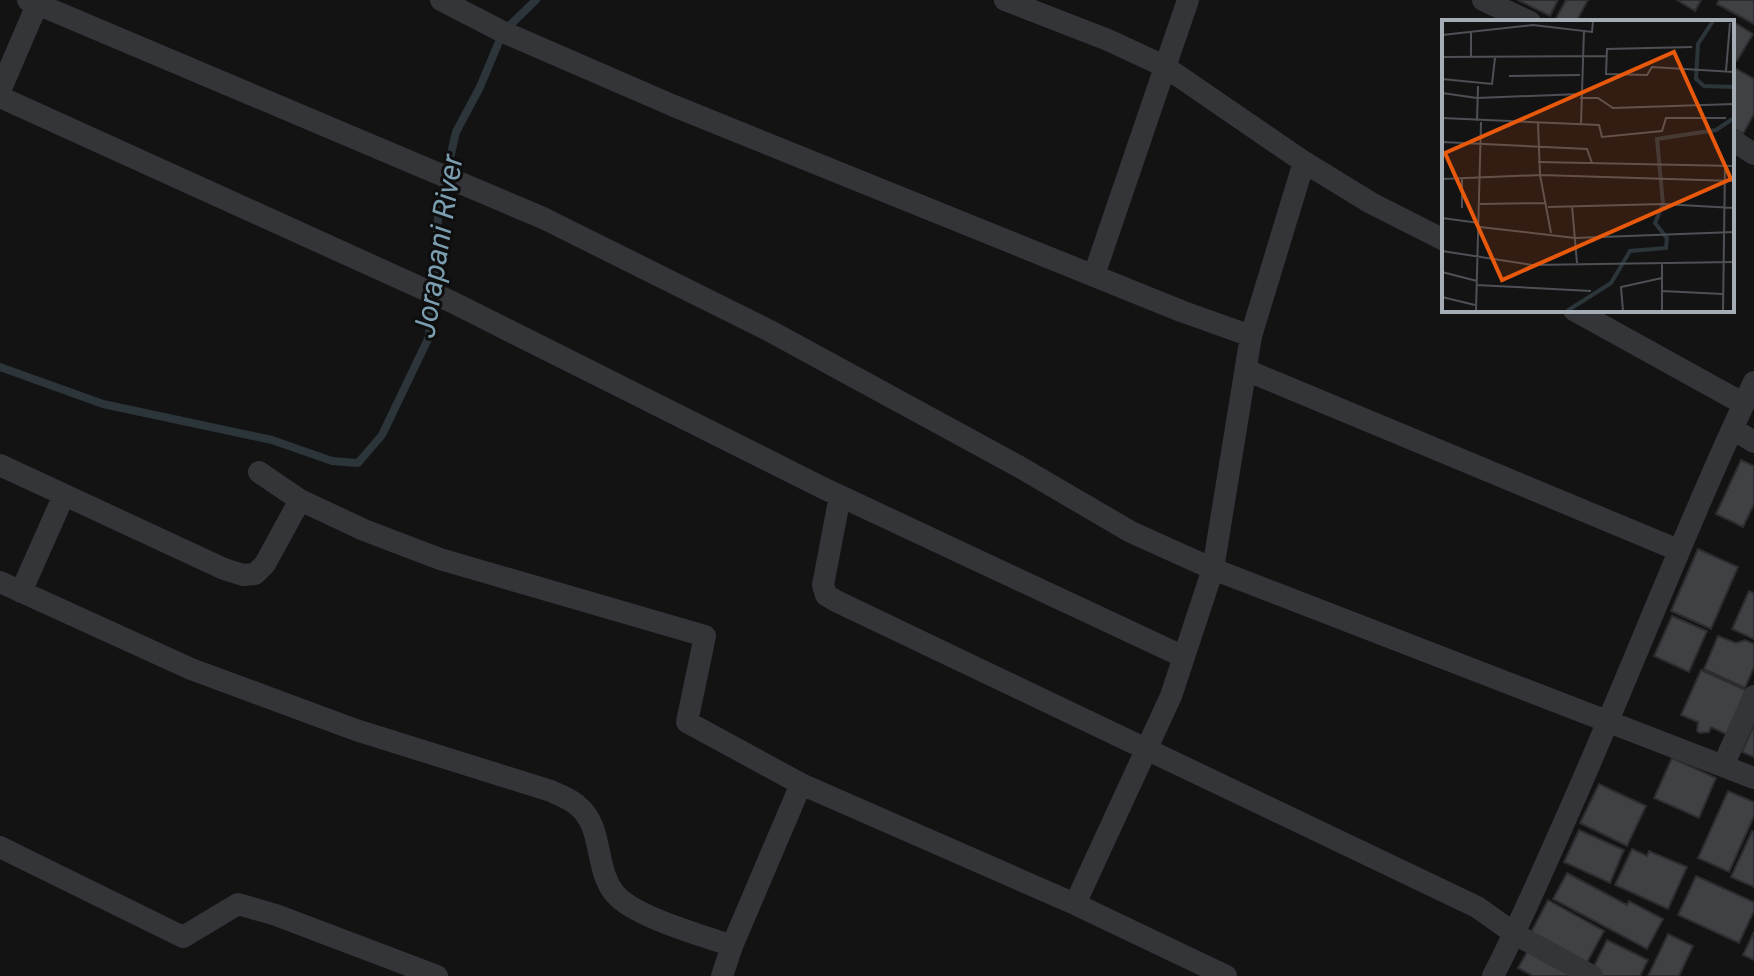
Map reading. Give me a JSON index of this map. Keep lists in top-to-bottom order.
{
  "water": ["Jorapani River"]
}
